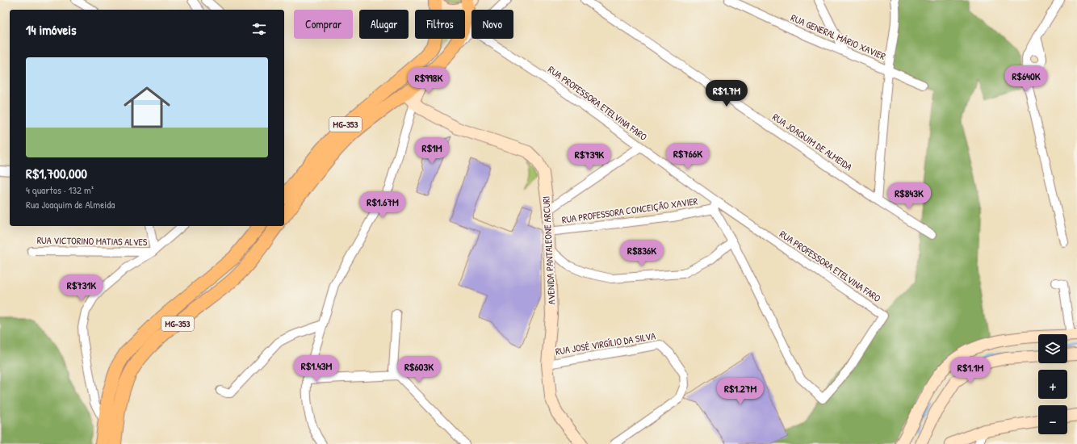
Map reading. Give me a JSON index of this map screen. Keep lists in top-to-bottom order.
{
  "streets": {
    "main road": ["MG-353"],
    "street": [
      "RUA GENERAL MÁRIO XAVIER",
      "RUA PROFESSORA ETELVINA FARO",
      "RUA JOAQUIM DE ALMEIDA",
      "RUA PROFESSORA CONCEIÇÃO XAVIER",
      "RUA VICTORINO MATIAS ALVES",
      "AVENIDA PANTALEONE ARCURI",
      "RUA JOSÉ VIRGÍLIO DA SILVA"
    ]
  },
  "crossings": [
    ["RUA PROFESSORA ETELVINA FARO", "MG-353"],
    ["RUA PROFESSORA ETELVINA FARO", "RUA PROFESSORA CONCEIÇÃO XAVIER"],
    ["MG-353", "AVENIDA PANTALEONE ARCURI"],
    ["RUA PROFESSORA CONCEIÇÃO XAVIER", "AVENIDA PANTALEONE ARCURI"],
    ["AVENIDA PANTALEONE ARCURI", "RUA JOSÉ VIRGÍLIO DA SILVA"]
  ],
  "page": {
    "chip": [
      "Comprar",
      "Alugar",
      "Filtros",
      "Novo"
    ],
    "heading": "14 imóveis",
    "list": [
      {
        "name": "R$1,700,000",
        "note": "4 quartos · 132 m² · Rua Joaquim de Almeida"
      }
    ],
    "price": [
      "R$640K",
      "R$998K",
      "R$1.7M",
      "R$1M",
      "R$766K",
      "R$739K",
      "R$843K",
      "R$1.67M",
      "R$836K",
      "R$731K",
      "R$1.43M",
      "R$603K",
      "R$1.1M",
      "R$1.27M"
    ],
    "map_buttons": ["+", "−"]
  }
}
